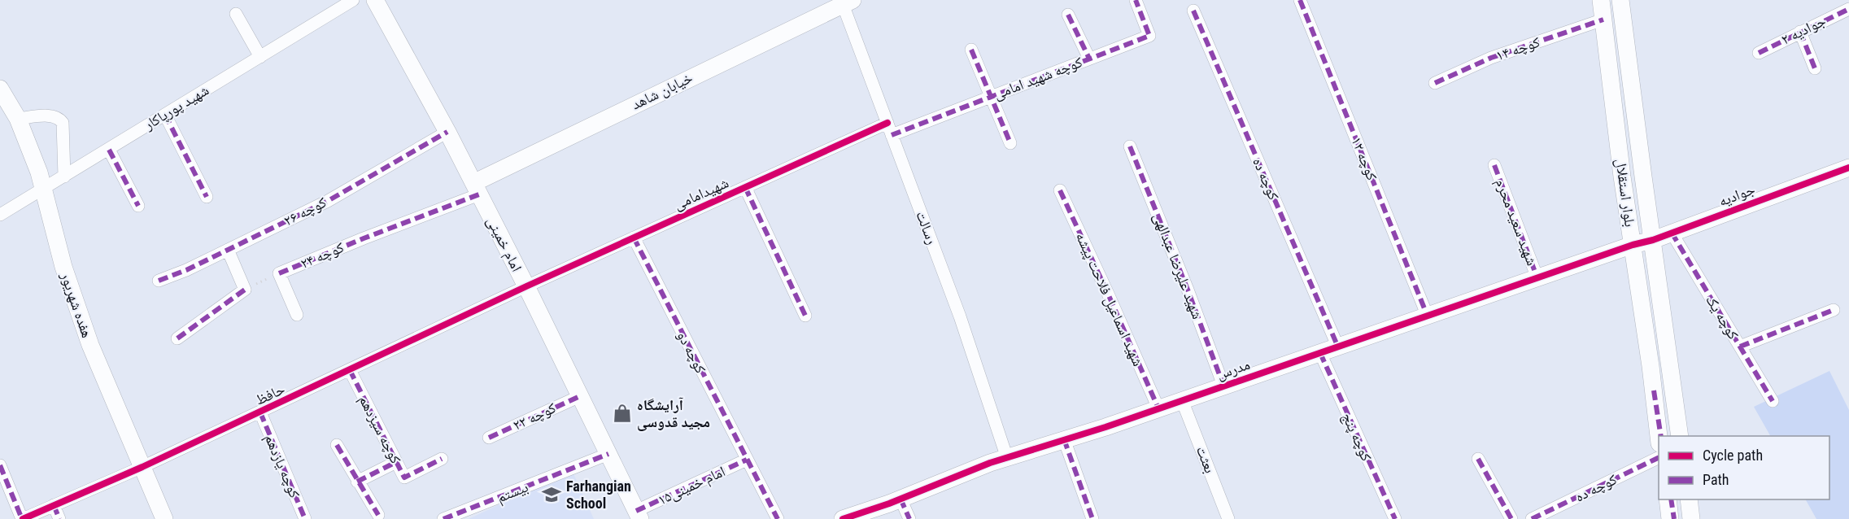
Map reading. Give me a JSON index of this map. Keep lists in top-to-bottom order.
{
  "streets": {
    "main road": [
      "خیابان شاهد",
      "بلوار استقلال",
      "جوادیه",
      "امام خمینی",
      "هفده شهریور",
      "مدرس"
    ],
    "street": [
      "جوادیه ۲",
      "کوچه ۱۴",
      "کوچه شهید امامی",
      "شهید پورپاکار",
      "کوچه ۱۲",
      "کوچه ده",
      "شهیدامامی",
      "کوچه ۲۶",
      "شهید سعید محرم",
      "رسالت",
      "کوچه ۲۴",
      "شهید علیرضا عبدالهی",
      "شهید اسماعیل فلاحت پیشه",
      "کوچه یک",
      "کوچه دو",
      "حافظ",
      "کوچه ۲۲",
      "کوچه سیزدهم",
      "کوچه پنج",
      "بعثت",
      "کوچه یازدهم",
      "امام خمینی۱۵",
      "بیستم"
    ]
  },
  "crossings": [
    ["کوچه ۱۴", "بلوار استقلال"],
    ["کوچه شهید امامی", "شهیدامامی"],
    ["کوچه شهید امامی", "رسالت"],
    ["خیابان شاهد", "رسالت"],
    ["خیابان شاهد", "امام خمینی"],
    ["خیابان شاهد", "کوچه ۲۴"],
    ["شهید پورپاکار", "هفده شهریور"],
    ["کوچه ۱۲", "مدرس"],
    ["کوچه ده", "مدرس"],
    ["بلوار استقلال", "جوادیه"],
    ["بلوار استقلال", "مدرس"],
    ["شهیدامامی", "رسالت"],
    ["شهیدامامی", "امام خمینی"],
    ["شهیدامامی", "کوچه دو"],
    ["شهیدامامی", "حافظ"],
    ["جوادیه", "کوچه یک"],
    ["جوادیه", "مدرس"],
    ["کوچه ۲۶", "امام خمینی"],
    ["شهید سعید محرم", "مدرس"],
    ["رسالت", "مدرس"],
    ["امام خمینی", "کوچه ۲۴"],
    ["امام خمینی", "حافظ"],
    ["امام خمینی", "کوچه ۲۲"],
    ["امام خمینی", "امام خمینی۱۵"],
    ["امام خمینی", "بیستم"],
    ["شهید علیرضا عبدالهی", "مدرس"],
    ["شهید اسماعیل فلاحت پیشه", "مدرس"],
    ["هفده شهریور", "حافظ"],
    ["کوچه دو", "امام خمینی۱۵"],
    ["مدرس", "کوچه پنج"],
    ["مدرس", "بعثت"],
    ["حافظ", "کوچه سیزدهم"],
    ["حافظ", "کوچه یازدهم"]
  ],
  "places": {
    "shop": ["آرایشگاه مجید قدوسی"],
    "school or university": ["Farhangian School"]
  },
  "legend": ["Cycle path", "Path"]
}
